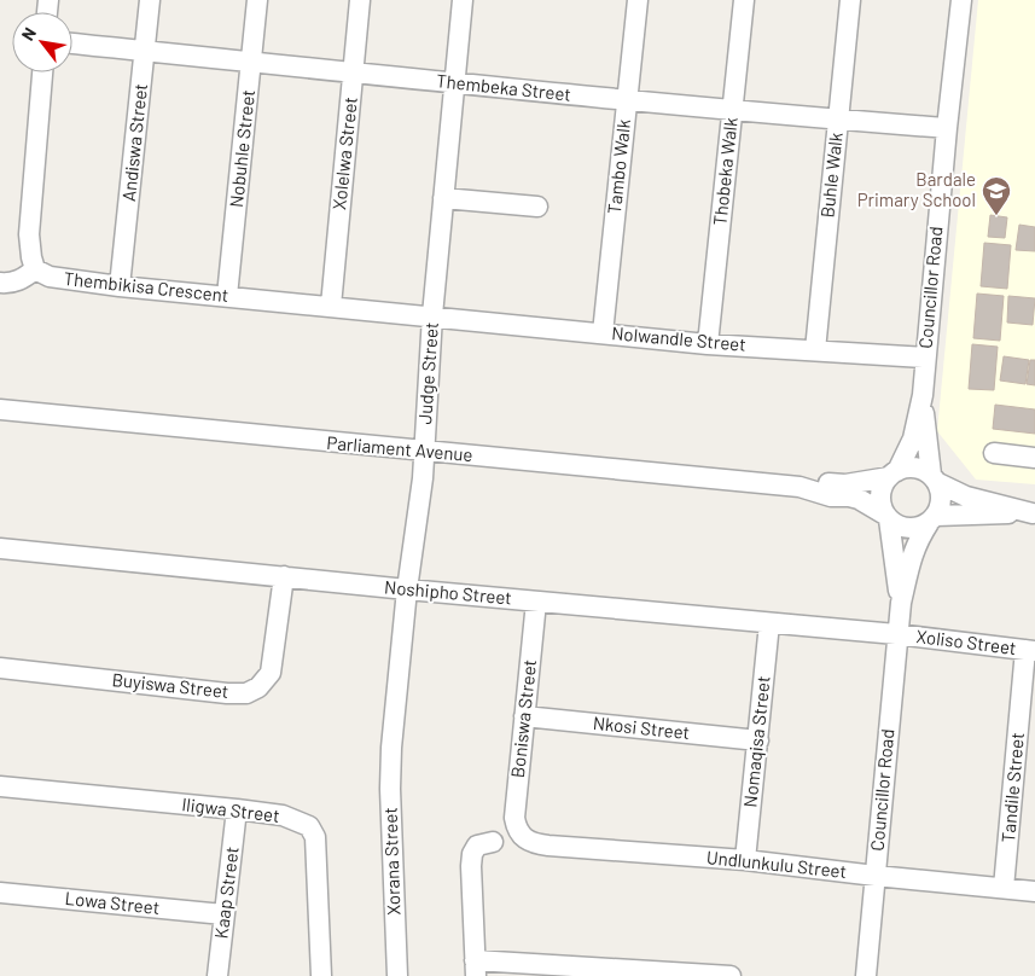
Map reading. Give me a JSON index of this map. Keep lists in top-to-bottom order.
{
  "streets": {
    "street": [
      "Thembeka Street",
      "Andiswa Street",
      "Nobuhle Street",
      "Xolelwa Street",
      "Tambo Walk",
      "Thobeka Walk",
      "Buhle Walk",
      "Thembikisa Crescent",
      "Councillor Road",
      "Nolwandle Street",
      "Judge Street",
      "Parliament Avenue",
      "Noshipho Street",
      "Xoliso Street",
      "Buyiswa Street",
      "Boniswa Street",
      "Nkosi Street",
      "Nomaqisa Street",
      "Tandile Street",
      "Iligwa Street",
      "Xorana Street",
      "Undlunkulu Street",
      "Kaap Street",
      "Lowa Street"
    ]
  },
  "crossings": [
    ["Thembeka Street", "Andiswa Street"],
    ["Thembeka Street", "Nobuhle Street"],
    ["Thembeka Street", "Xolelwa Street"],
    ["Thembeka Street", "Tambo Walk"],
    ["Thembeka Street", "Thobeka Walk"],
    ["Thembeka Street", "Buhle Walk"],
    ["Thembeka Street", "Councillor Road"],
    ["Thembeka Street", "Judge Street"],
    ["Andiswa Street", "Thembikisa Crescent"],
    ["Nobuhle Street", "Thembikisa Crescent"],
    ["Xolelwa Street", "Thembikisa Crescent"],
    ["Tambo Walk", "Nolwandle Street"],
    ["Thobeka Walk", "Nolwandle Street"],
    ["Buhle Walk", "Nolwandle Street"],
    ["Thembikisa Crescent", "Nolwandle Street"],
    ["Thembikisa Crescent", "Judge Street"],
    ["Councillor Road", "Nolwandle Street"],
    ["Councillor Road", "Parliament Avenue"],
    ["Councillor Road", "Noshipho Street"],
    ["Councillor Road", "Xoliso Street"],
    ["Councillor Road", "Undlunkulu Street"],
    ["Nolwandle Street", "Judge Street"],
    ["Judge Street", "Parliament Avenue"],
    ["Judge Street", "Noshipho Street"],
    ["Judge Street", "Xorana Street"],
    ["Noshipho Street", "Xoliso Street"],
    ["Noshipho Street", "Buyiswa Street"],
    ["Noshipho Street", "Boniswa Street"],
    ["Noshipho Street", "Nomaqisa Street"],
    ["Xoliso Street", "Tandile Street"],
    ["Boniswa Street", "Nkosi Street"],
    ["Boniswa Street", "Undlunkulu Street"],
    ["Nkosi Street", "Nomaqisa Street"],
    ["Nomaqisa Street", "Undlunkulu Street"],
    ["Tandile Street", "Undlunkulu Street"],
    ["Iligwa Street", "Kaap Street"],
    ["Kaap Street", "Lowa Street"]
  ],
  "places": {
    "school or university": ["Bardale Primary School"]
  },
  "north": "top left"
}
